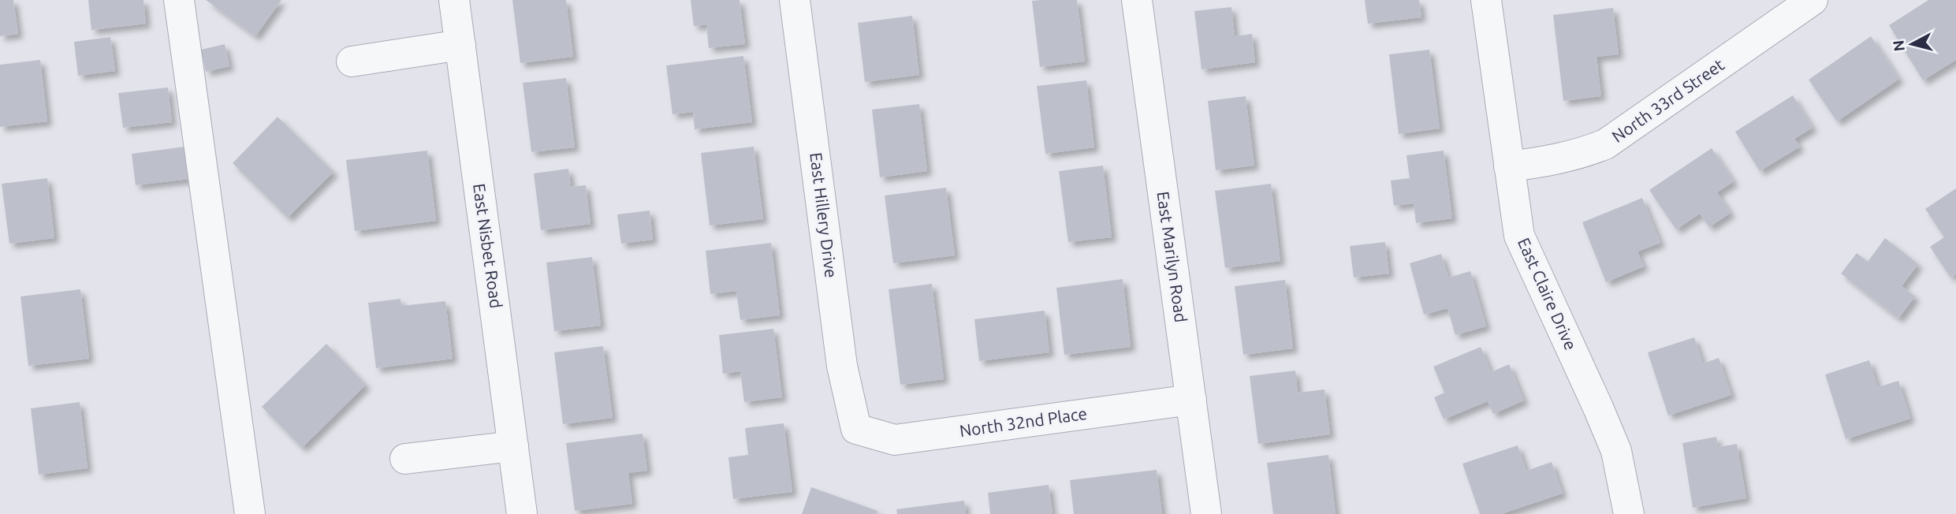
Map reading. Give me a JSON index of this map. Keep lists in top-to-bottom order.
{
  "streets": {
    "street": [
      "North 33rd Street",
      "East Hillery Drive",
      "East Nisbet Road",
      "East Marilyn Road",
      "East Claire Drive",
      "North 32nd Place"
    ]
  },
  "crossings": [
    ["North 33rd Street", "East Claire Drive"],
    ["East Hillery Drive", "North 32nd Place"],
    ["East Marilyn Road", "North 32nd Place"]
  ],
  "north": "left"
}
